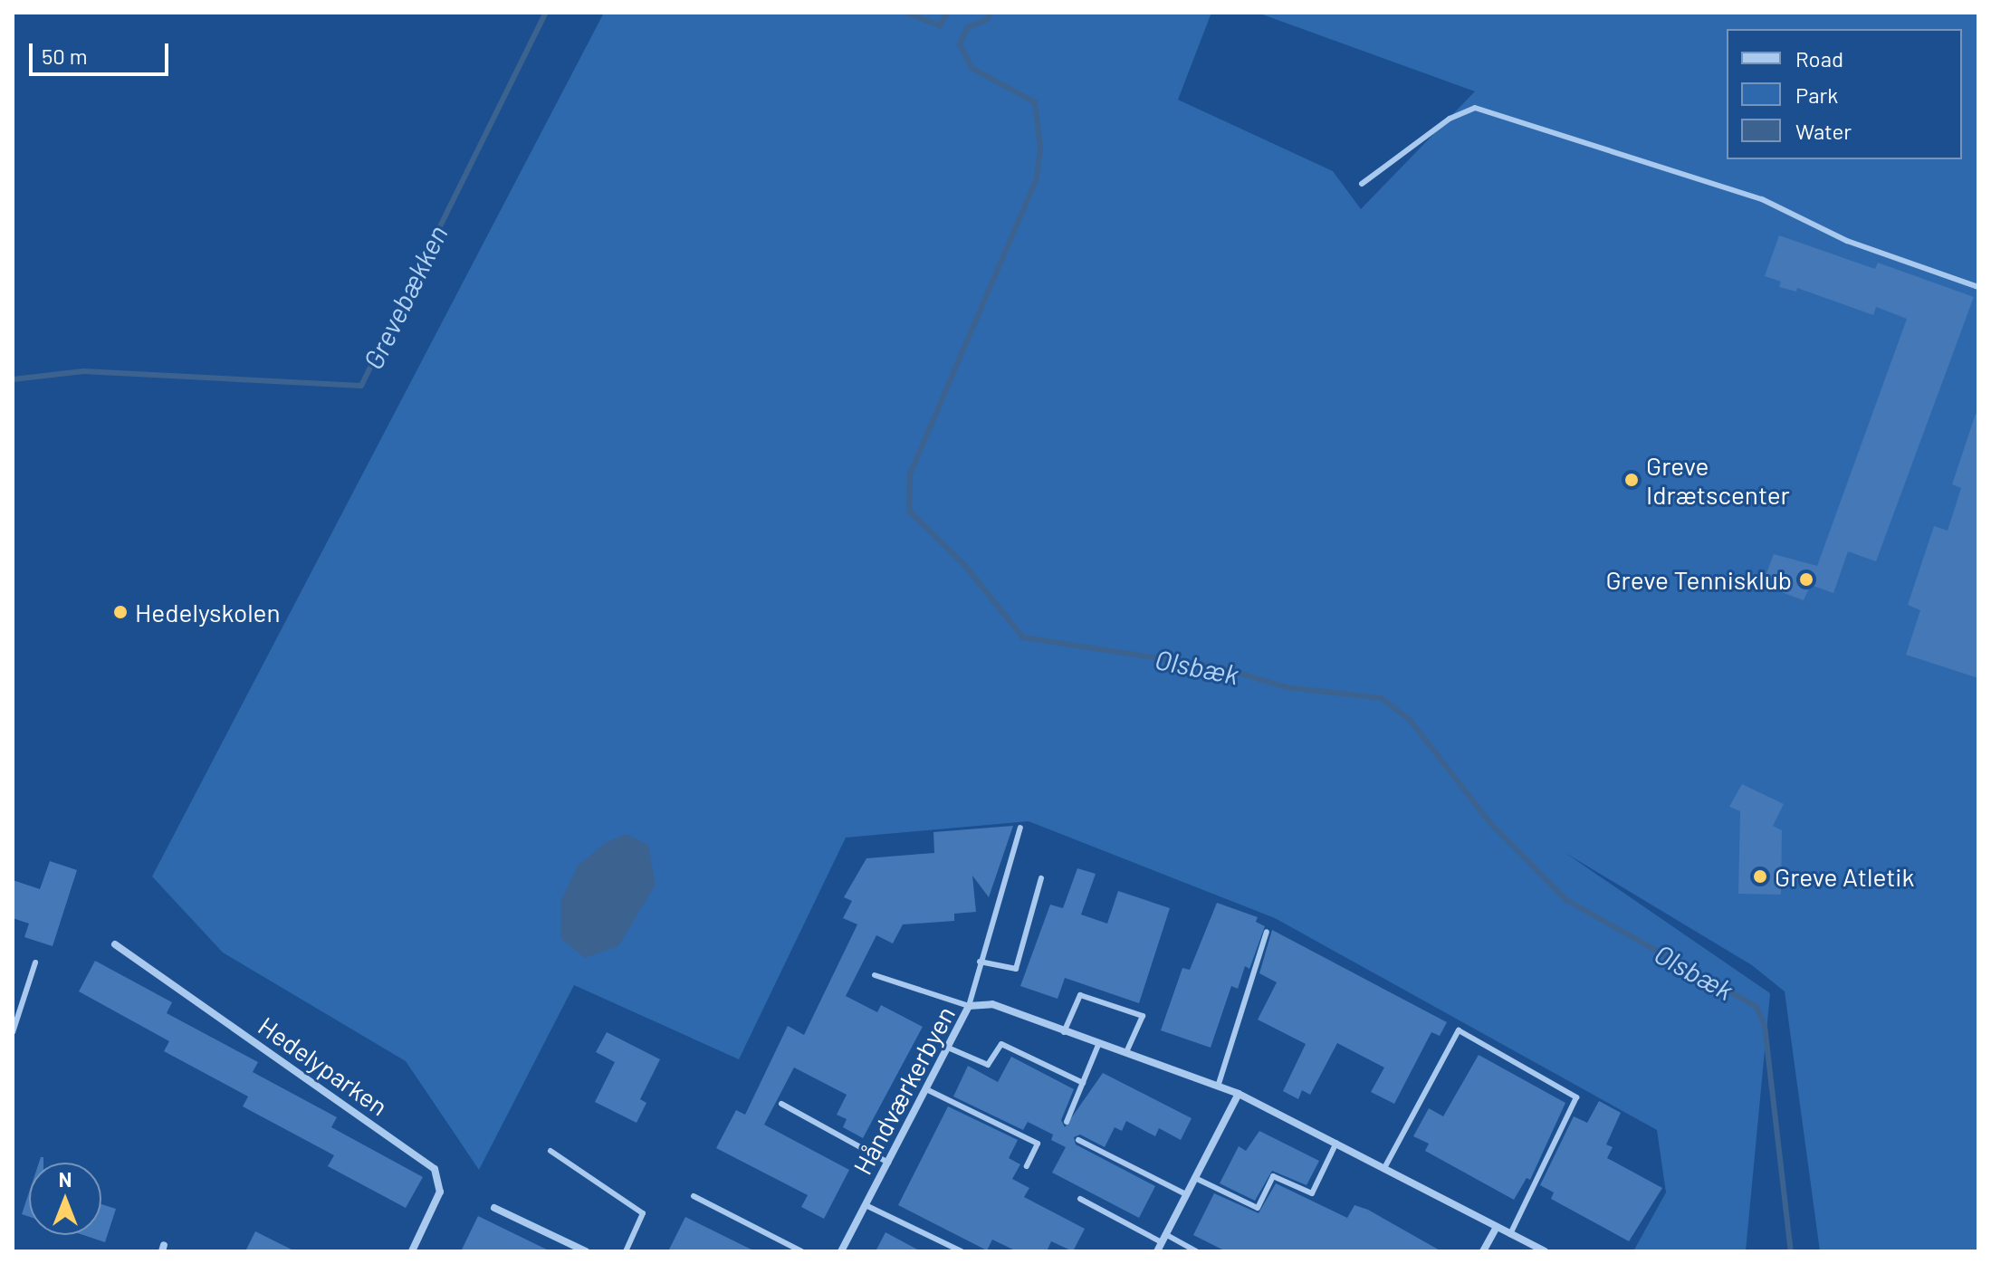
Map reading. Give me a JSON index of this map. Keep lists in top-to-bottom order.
{
  "streets": {
    "street": ["Hedelyparken", "Håndværkerbyen"]
  },
  "water": ["Grevebækken", "Olsbæk"],
  "places": [
    "Greve Idrætscenter",
    "Greve Tennisklub",
    "Hedelyskolen",
    "Greve Atletik"
  ],
  "legend": ["Road", "Park", "Water"],
  "scale_bar": "50 m",
  "north": "top"
}
